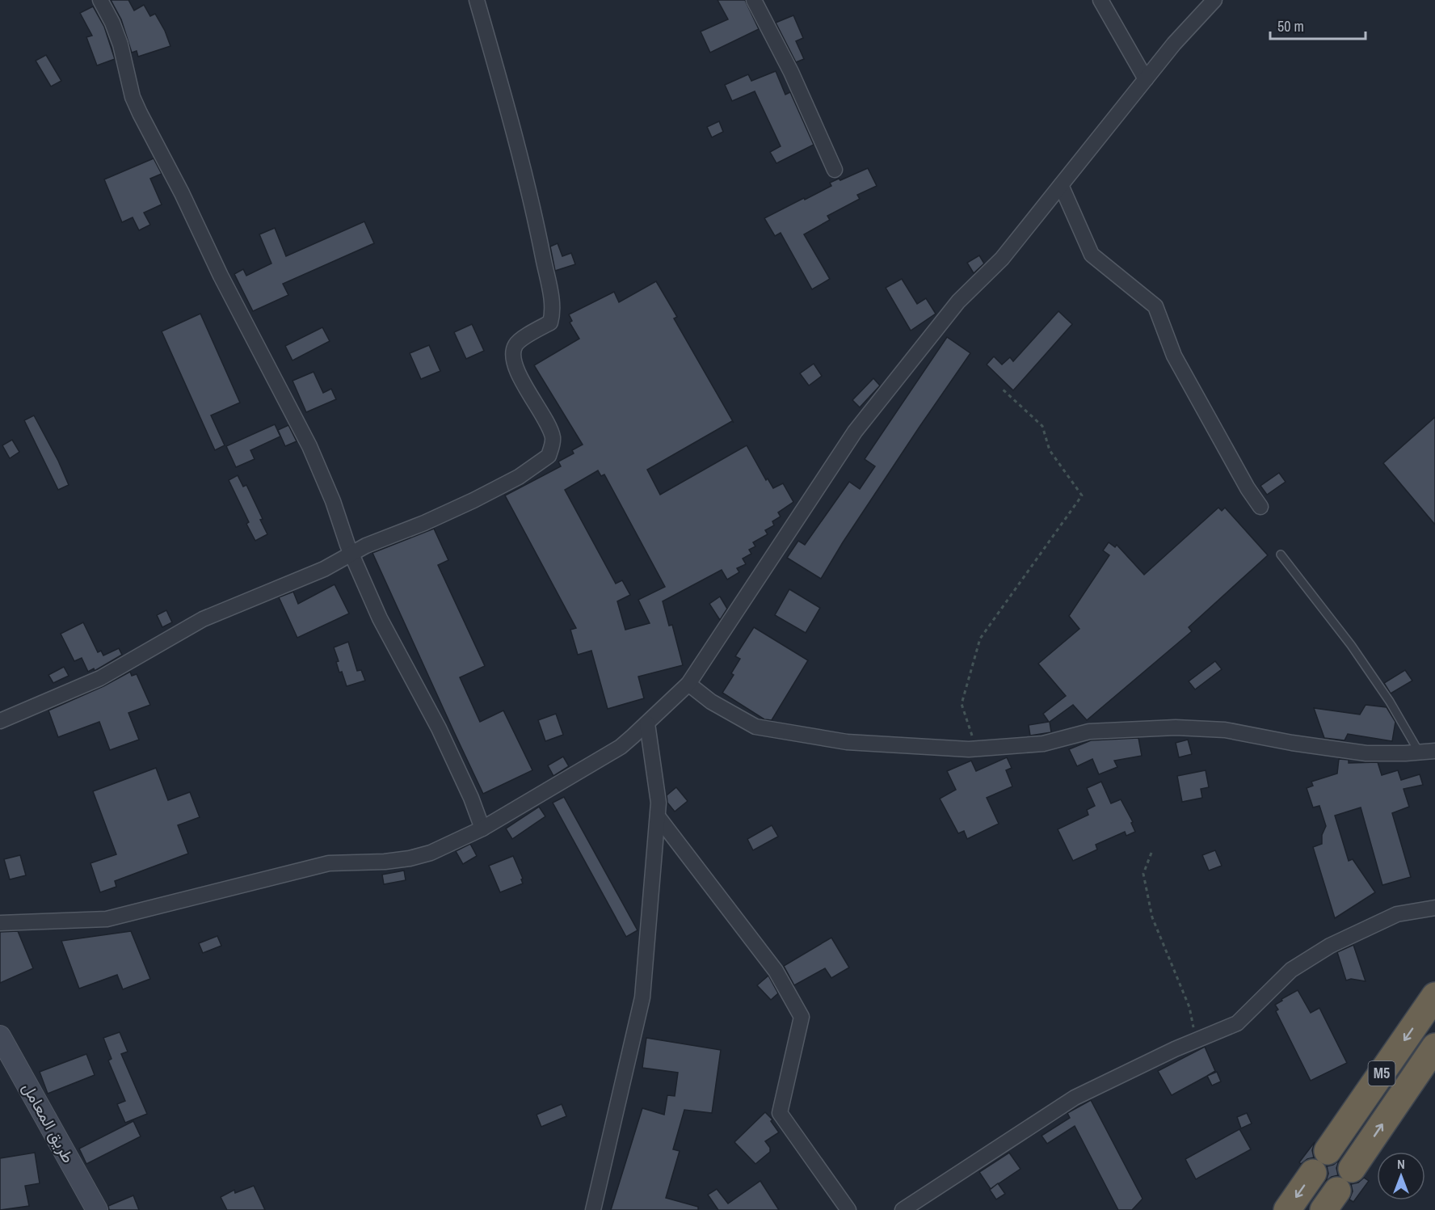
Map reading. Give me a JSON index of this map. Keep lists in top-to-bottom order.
{
  "streets": {
    "highway": ["M5"],
    "main road": ["طريق المعامل"]
  },
  "scale_bar": "50 m",
  "north": "top"
}
